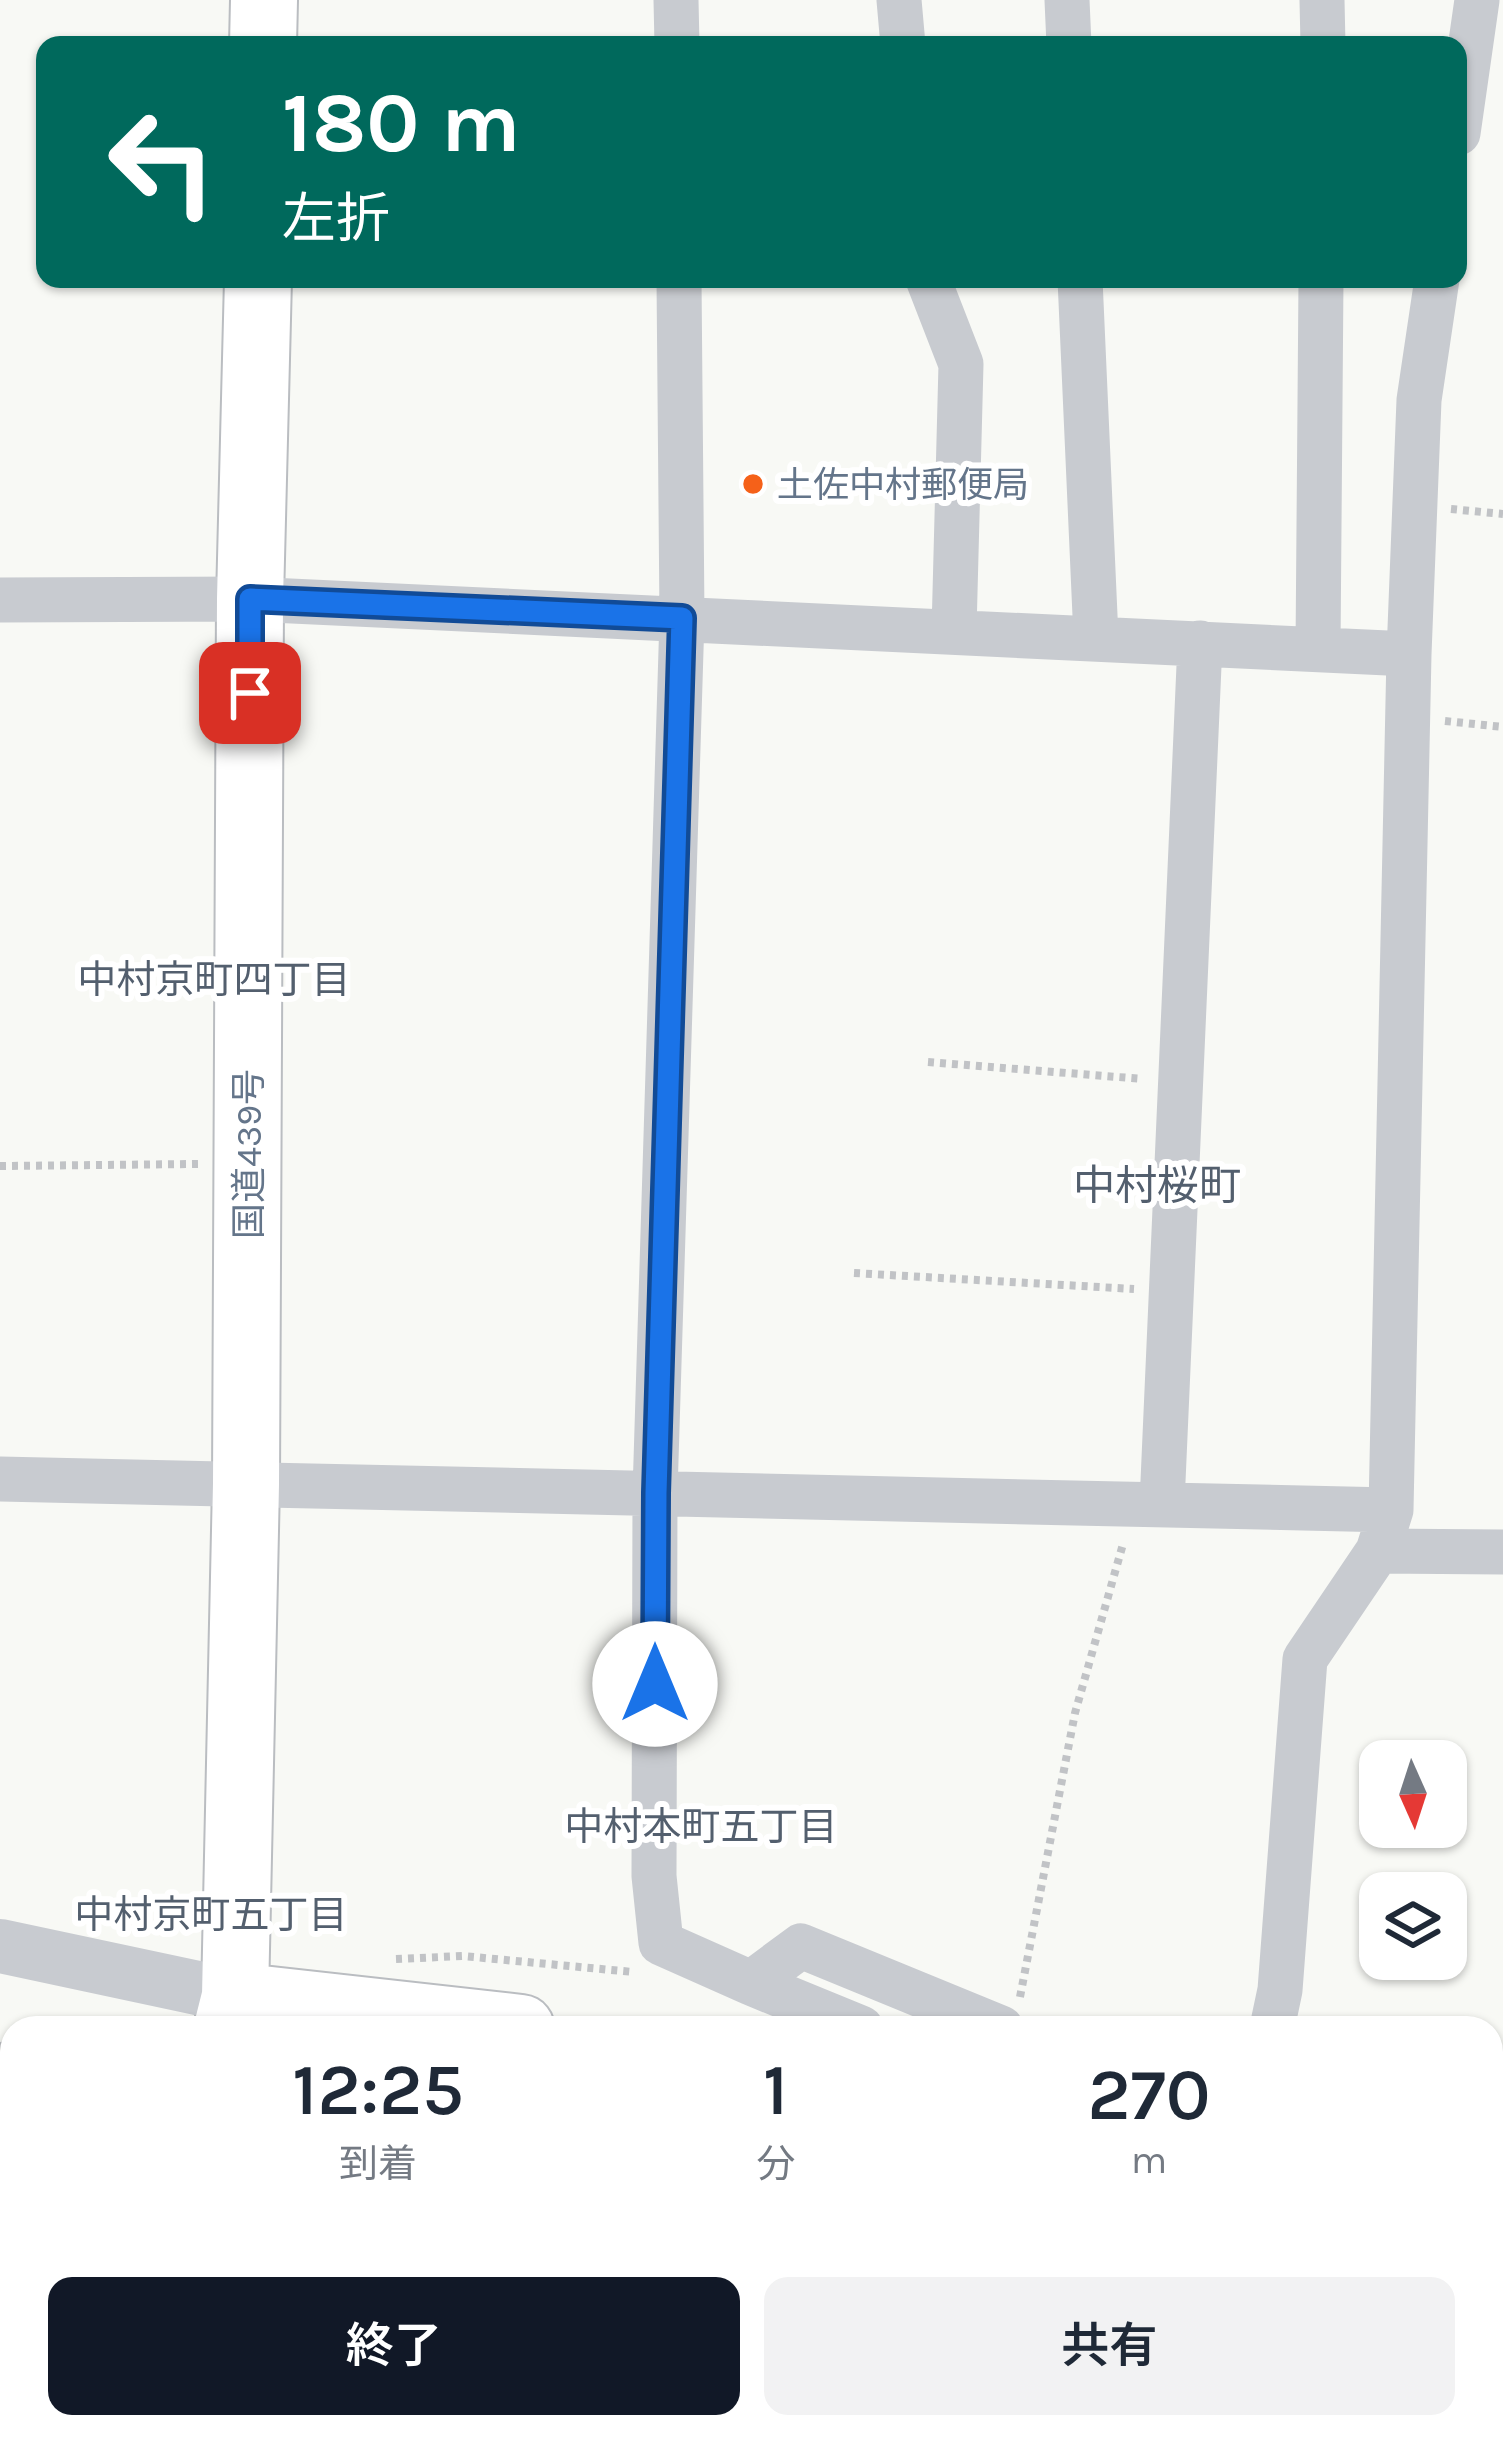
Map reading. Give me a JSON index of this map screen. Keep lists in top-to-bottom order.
{
  "streets": {
    "highway": ["国道439号"]
  },
  "districts": [
    "中村京町四丁目",
    "中村桜町",
    "中村本町五丁目",
    "中村京町五丁目"
  ],
  "places": ["土佐中村郵便局"],
  "north": "bottom",
  "page": {
    "turn": ["180 m", "左折"],
    "eta": [
      "12:25",
      "到着",
      "1",
      "分",
      "270",
      "m"
    ],
    "buttons": ["終了", "共有"]
  }
}
